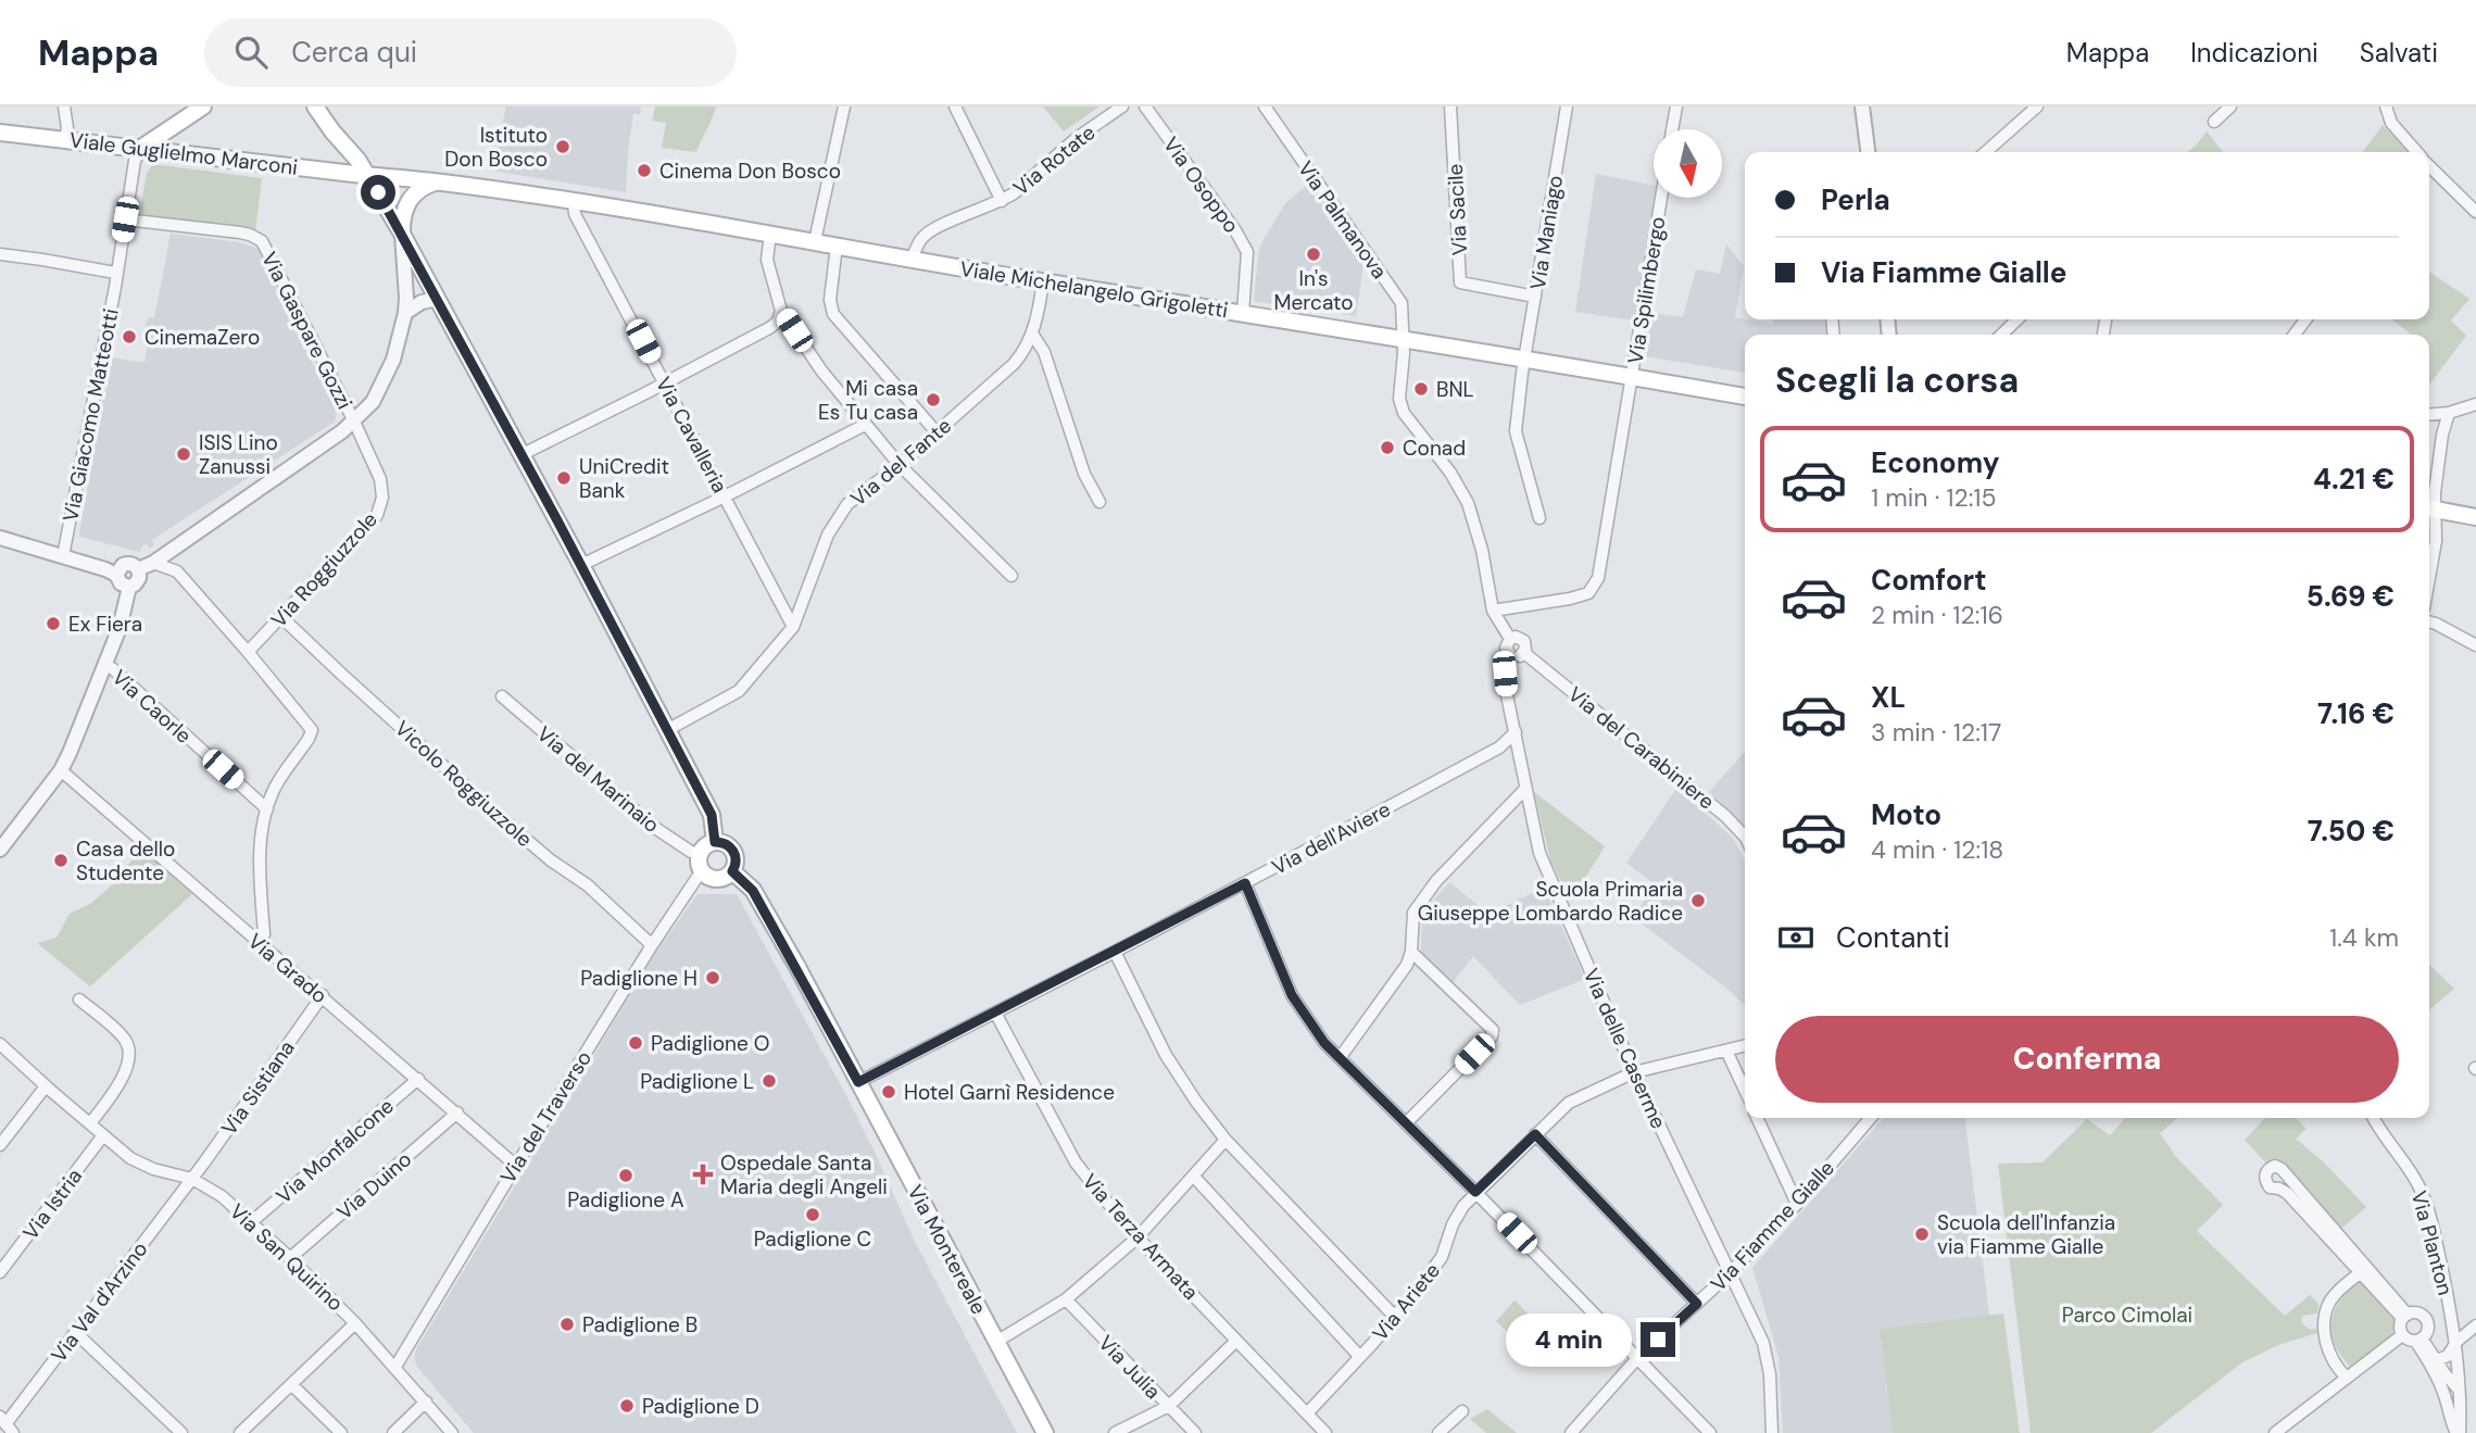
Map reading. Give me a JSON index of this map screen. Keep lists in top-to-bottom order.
{
  "streets": {
    "main road": ["Viale Guglielmo Marconi", "Viale Michelangelo Grigoletti", "Via Montereale"],
    "street": [
      "Via Rotate",
      "Via Osoppo",
      "Via Sacile",
      "Via Palmanova",
      "Via Maniago",
      "Via Spilimbergo",
      "Via Gaspare Gozzi",
      "Via Giacomo Matteotti",
      "Via Cavalleria",
      "Via del Fante",
      "Via Roggiuzzole",
      "Via Caorle",
      "Via del Carabiniere",
      "Via del Marinaio",
      "Vicolo Roggiuzzole",
      "Via dell'Aviere",
      "Via Grado",
      "Via delle Caserme",
      "Via Sistiana",
      "Via del Traverso",
      "Via Monfalcone",
      "Via Duino",
      "Via Istria",
      "Via Fiamme Gialle",
      "Via Terza Armata",
      "Via Planton",
      "Via San Quirino",
      "Via Val d'Arzino",
      "Via Ariete",
      "Via Julia"
    ]
  },
  "crossings": [
    ["Viale Guglielmo Marconi", "Viale Michelangelo Grigoletti"],
    ["Viale Guglielmo Marconi", "Via Giacomo Matteotti"],
    ["Via Rotate", "Viale Michelangelo Grigoletti"],
    ["Via Osoppo", "Viale Michelangelo Grigoletti"],
    ["Via Sacile", "Via Maniago"],
    ["Via Palmanova", "Viale Michelangelo Grigoletti"],
    ["Via Maniago", "Viale Michelangelo Grigoletti"],
    ["Viale Michelangelo Grigoletti", "Via Spilimbergo"],
    ["Viale Michelangelo Grigoletti", "Via Cavalleria"],
    ["Viale Michelangelo Grigoletti", "Via del Fante"],
    ["Via Gaspare Gozzi", "Via Giacomo Matteotti"],
    ["Via Gaspare Gozzi", "Via Roggiuzzole"],
    ["Via Cavalleria", "Via del Fante"],
    ["Via Roggiuzzole", "Vicolo Roggiuzzole"],
    ["Via del Carabiniere", "Via delle Caserme"],
    ["Via del Marinaio", "Via del Traverso"],
    ["Via del Marinaio", "Via Montereale"],
    ["Vicolo Roggiuzzole", "Via del Traverso"],
    ["Via dell'Aviere", "Via delle Caserme"],
    ["Via dell'Aviere", "Via Terza Armata"],
    ["Via dell'Aviere", "Via Montereale"],
    ["Via Grado", "Via Sistiana"],
    ["Via Grado", "Via del Traverso"],
    ["Via Grado", "Via Monfalcone"],
    ["Via Grado", "Via Duino"],
    ["Via delle Caserme", "Via Fiamme Gialle"],
    ["Via delle Caserme", "Via Ariete"],
    ["Via Sistiana", "Via San Quirino"],
    ["Via Sistiana", "Via Val d'Arzino"],
    ["Via del Traverso", "Via Montereale"],
    ["Via del Traverso", "Via San Quirino"],
    ["Via Monfalcone", "Via San Quirino"],
    ["Via Duino", "Via San Quirino"],
    ["Via Istria", "Via San Quirino"],
    ["Via Terza Armata", "Via Ariete"],
    ["Via San Quirino", "Via Val d'Arzino"]
  ],
  "parks": ["Parco Cimolai"],
  "places": {
    "other": [
      "Istituto Don Bosco",
      "Cinema Don Bosco",
      "In's Mercato",
      "CinemaZero",
      "BNL",
      "Mi casa Es Tu casa",
      "Conad",
      "ISIS Lino Zanussi",
      "UniCredit Bank",
      "Ex Fiera",
      "Casa dello Studente",
      "Scuola Primaria Giuseppe Lombardo Radice",
      "Padiglione H",
      "Padiglione O",
      "Padiglione L",
      "Hotel Garnì Residence",
      "Padiglione A",
      "Padiglione C",
      "Scuola dell'Infanzia via Fiamme Gialle",
      "Padiglione B",
      "Padiglione D"
    ],
    "health": ["Ospedale Santa Maria degli Angeli"]
  },
  "north": "bottom",
  "page": {
    "header": "Mappa",
    "search": "Cerca qui",
    "nav": ["Mappa", "Indicazioni", "Salvati"],
    "banner": ["Perla", "Via Fiamme Gialle"],
    "heading": "Scegli la corsa",
    "list": [
      {
        "name": "Economy",
        "note": "1 min · 12:15",
        "value": "4.21 €"
      },
      {
        "name": "Comfort",
        "note": "2 min · 12:16",
        "value": "5.69 €"
      },
      {
        "name": "XL",
        "note": "3 min · 12:17",
        "value": "7.16 €"
      },
      {
        "name": "Moto",
        "note": "4 min · 12:18",
        "value": "7.50 €"
      }
    ],
    "pay": ["Contanti", "1.4 km"],
    "buttons": "Conferma",
    "bubble": "4 min"
  }
}
